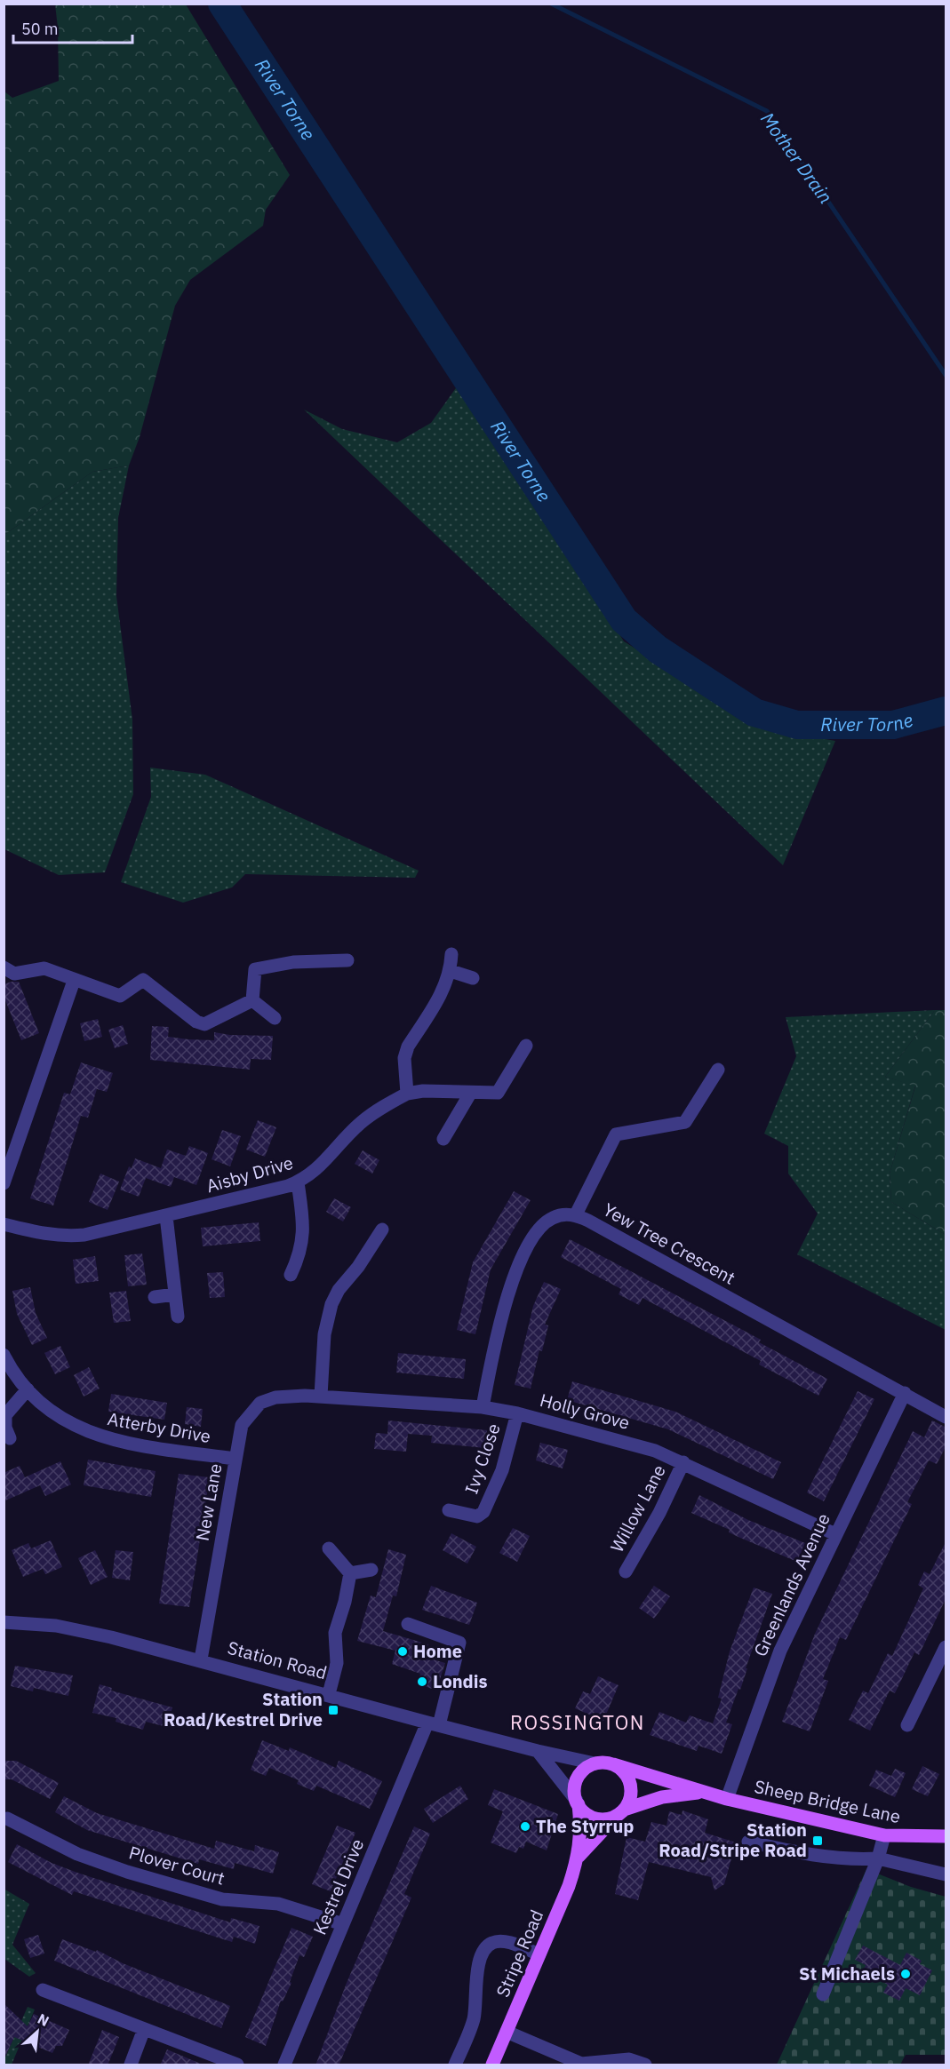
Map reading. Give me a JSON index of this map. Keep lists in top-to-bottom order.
{
  "streets": {
    "main road": ["Sheep Bridge Lane", "Stripe Road"],
    "street": [
      "Aisby Drive",
      "Yew Tree Crescent",
      "Holly Grove",
      "Atterby Drive",
      "Ivy Close",
      "New Lane",
      "Willow Lane",
      "Greenlands Avenue",
      "Station Road",
      "Plover Court",
      "Kestrel Drive"
    ]
  },
  "crossings": [
    ["Yew Tree Crescent", "Holly Grove"],
    ["Yew Tree Crescent", "Greenlands Avenue"],
    ["Holly Grove", "Ivy Close"],
    ["Holly Grove", "New Lane"],
    ["Holly Grove", "Willow Lane"],
    ["Holly Grove", "Greenlands Avenue"],
    ["Atterby Drive", "New Lane"],
    ["New Lane", "Station Road"],
    ["Greenlands Avenue", "Sheep Bridge Lane"],
    ["Station Road", "Sheep Bridge Lane"],
    ["Station Road", "Kestrel Drive"],
    ["Station Road", "Stripe Road"],
    ["Sheep Bridge Lane", "Stripe Road"],
    ["Plover Court", "Kestrel Drive"]
  ],
  "districts": ["ROSSINGTON"],
  "water": ["River Torne", "Mother Drain"],
  "places": {
    "other": [
      "Home",
      "Londis",
      "The Styrrup",
      "St Michaels"
    ],
    "transit": ["Station Road/Kestrel Drive", "Station Road/Stripe Road"]
  },
  "scale_bar": "50 m",
  "north": "top right"
}
